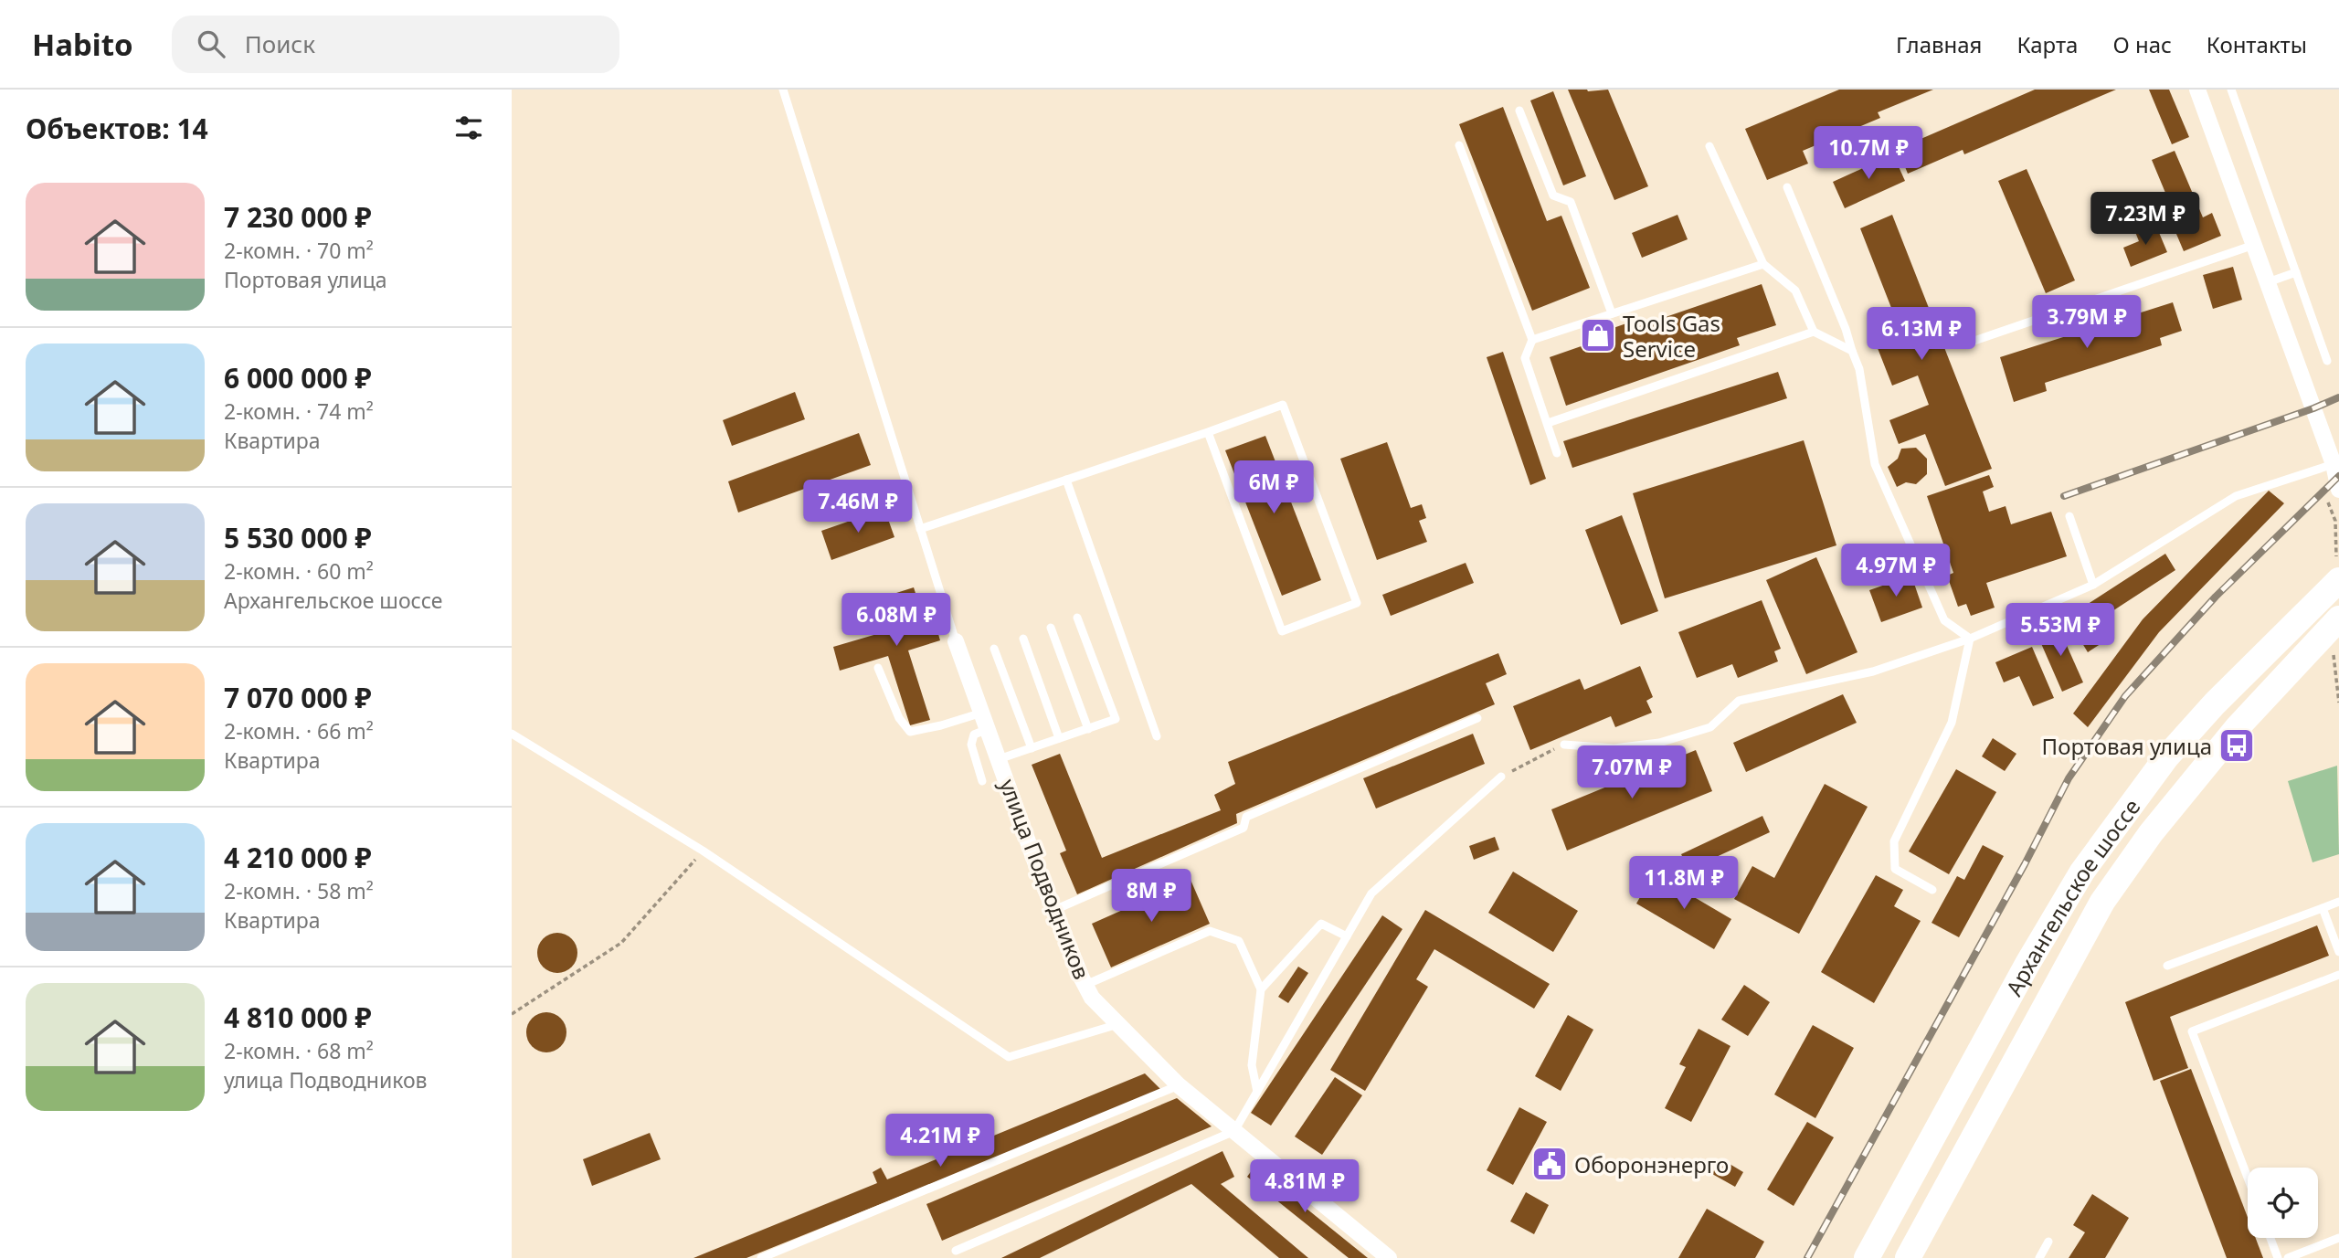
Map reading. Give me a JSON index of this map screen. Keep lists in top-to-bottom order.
{
  "streets": {
    "main road": ["Архангельское шоссе"],
    "street": ["улица Подводников"]
  },
  "places": {
    "shop": ["Tools Gas Service"],
    "bus stop": ["Портовая улица"],
    "public building": ["Оборонэнерго"]
  },
  "page": {
    "header": "Habito",
    "search": "Поиск",
    "nav": [
      "Главная",
      "Карта",
      "О нас",
      "Контакты"
    ],
    "heading": "Объектов: 14",
    "price": [
      "10.7M ₽",
      "7.23M ₽",
      "3.79M ₽",
      "6.13M ₽",
      "6M ₽",
      "7.46M ₽",
      "4.97M ₽",
      "6.08M ₽",
      "5.53M ₽",
      "7.07M ₽",
      "11.8M ₽",
      "8M ₽",
      "4.21M ₽",
      "4.81M ₽"
    ],
    "list": [
      {
        "name": "7 230 000 ₽",
        "note": "2-комн. · 70 m² · Портовая улица"
      },
      {
        "name": "6 000 000 ₽",
        "note": "2-комн. · 74 m² · Квартира"
      },
      {
        "name": "5 530 000 ₽",
        "note": "2-комн. · 60 m² · Архангельское шоссе"
      },
      {
        "name": "7 070 000 ₽",
        "note": "2-комн. · 66 m² · Квартира"
      },
      {
        "name": "4 210 000 ₽",
        "note": "2-комн. · 58 m² · Квартира"
      },
      {
        "name": "4 810 000 ₽",
        "note": "2-комн. · 68 m² · улица Подводников"
      }
    ]
  }
}
